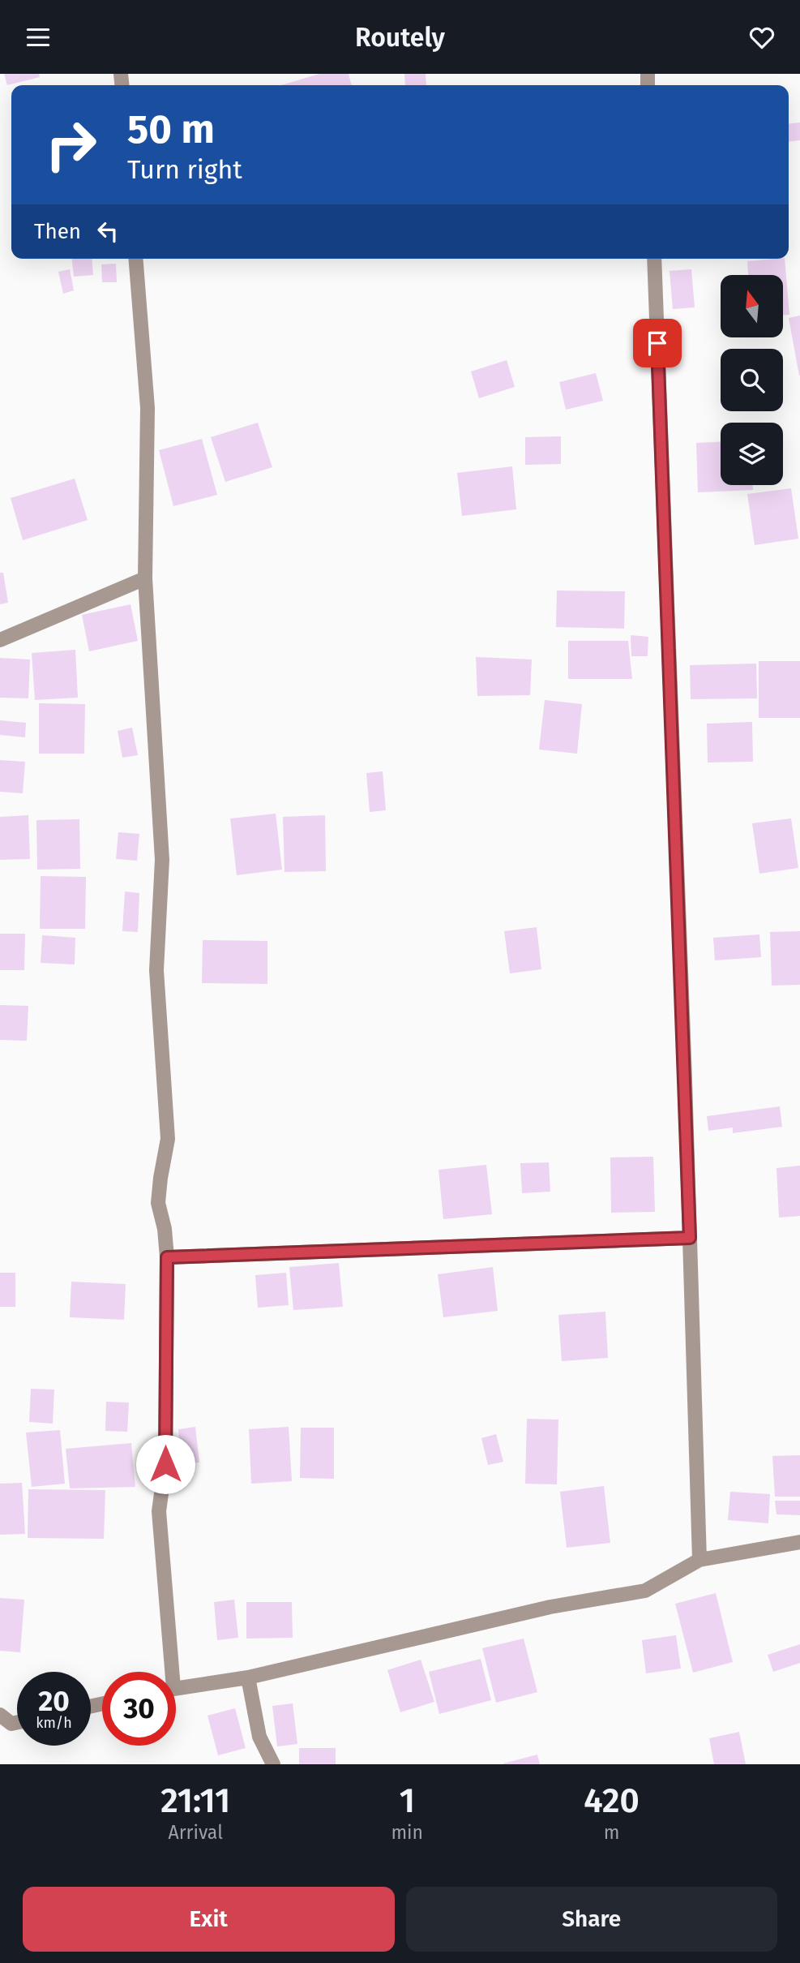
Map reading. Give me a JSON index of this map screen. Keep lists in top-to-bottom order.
{
  "north": "top",
  "page": {
    "header": "Routely",
    "turn": ["50 m", "Turn right"],
    "then": "Then",
    "speed": "20 km/h",
    "limit": "30",
    "eta": [
      "21:11",
      "Arrival",
      "1",
      "min",
      "420",
      "m"
    ],
    "buttons": ["Exit", "Share"]
  }
}
